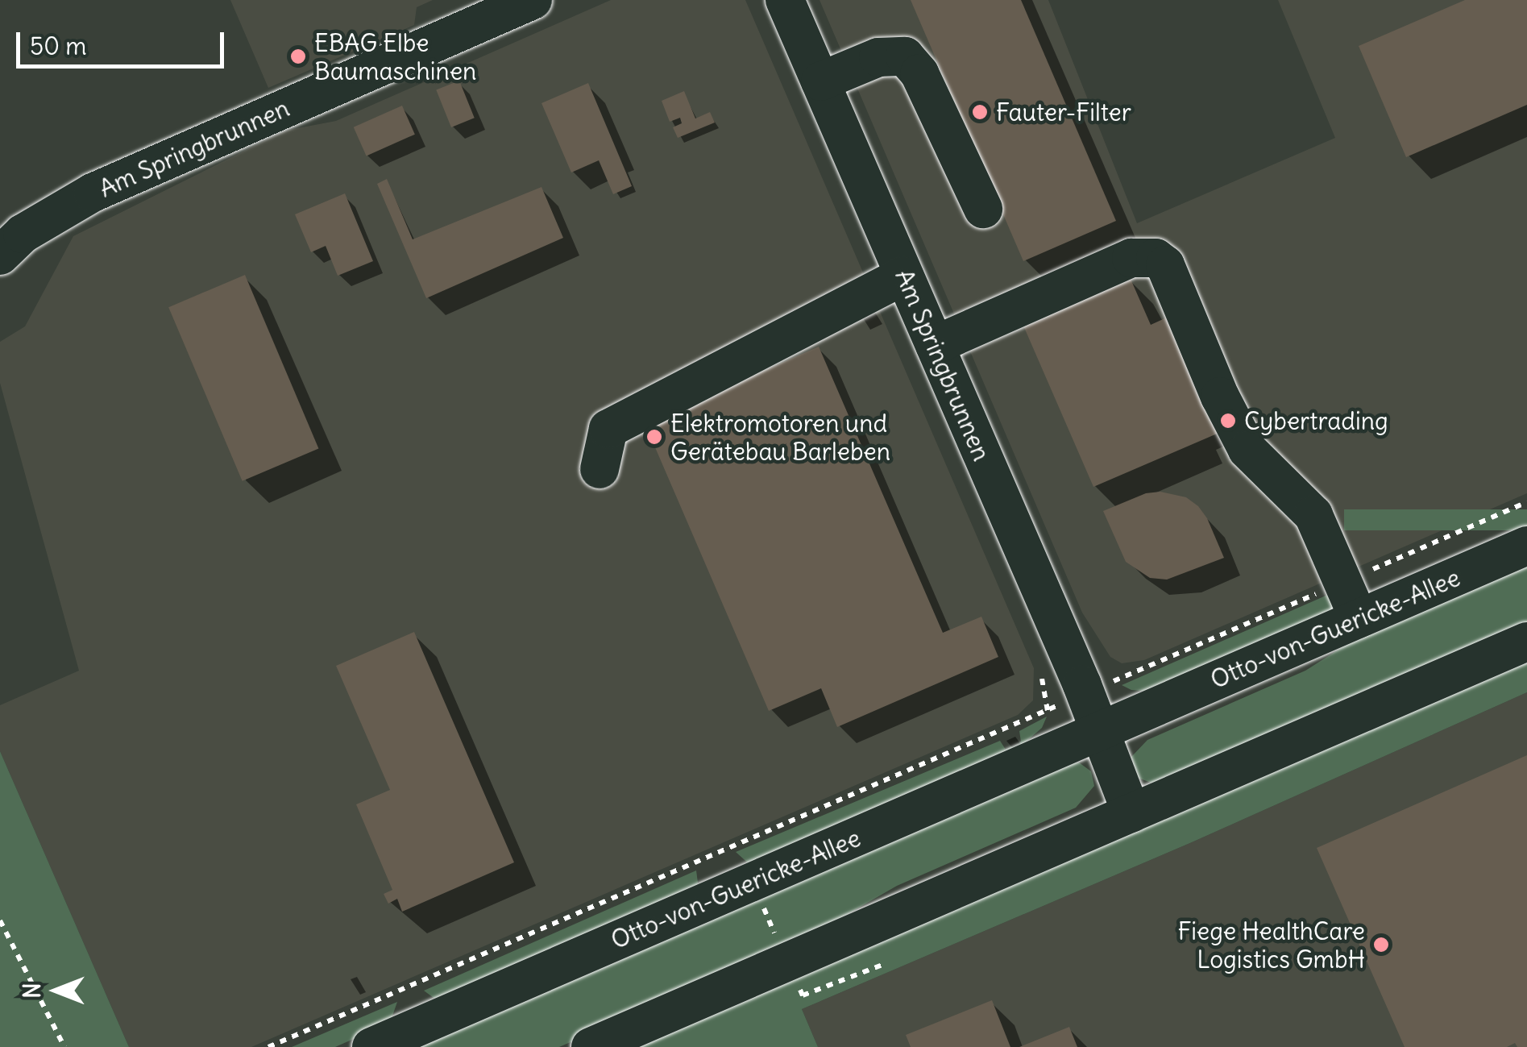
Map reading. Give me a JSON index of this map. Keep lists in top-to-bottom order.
{
  "streets": {
    "street": ["Am Springbrunnen", "Otto-von-Guericke-Allee"]
  },
  "crossings": [
    ["Am Springbrunnen", "Otto-von-Guericke-Allee"]
  ],
  "places": [
    "EBAG Elbe Baumaschinen",
    "Fauter-Filter",
    "Cybertrading",
    "Elektromotoren und Gerätebau Barleben",
    "Fiege HealthCare Logistics GmbH"
  ],
  "scale_bar": "50 m",
  "north": "left"
}
